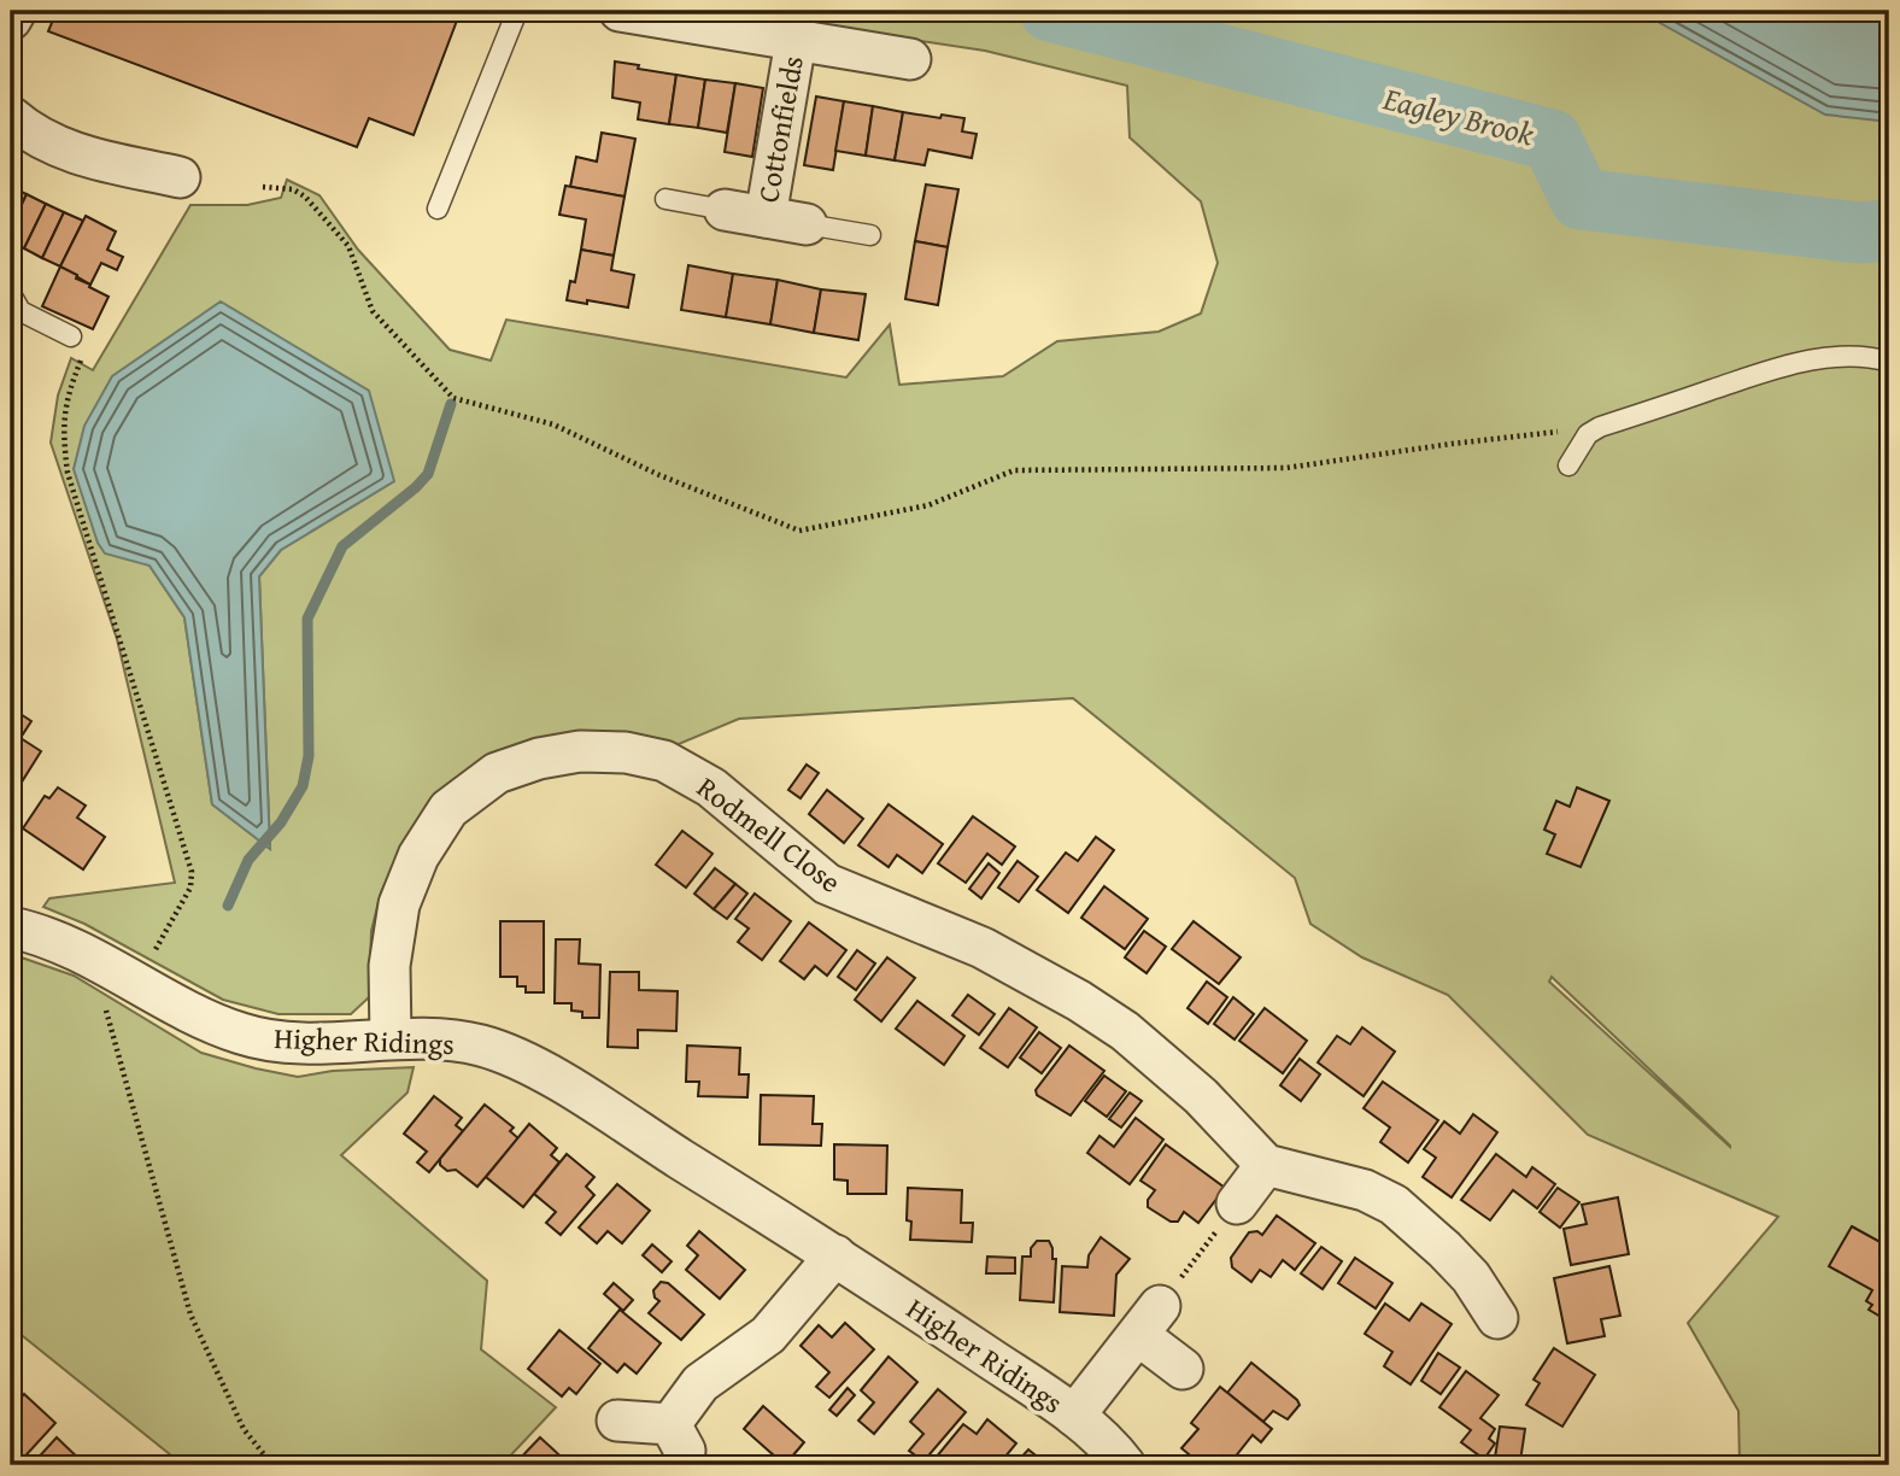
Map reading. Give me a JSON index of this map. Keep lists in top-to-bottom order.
{
  "streets": {
    "street": ["Cottonfields", "Rodmell Close", "Higher Ridings"]
  },
  "crossings": [
    ["Rodmell Close", "Higher Ridings"]
  ],
  "water": ["Eagley Brook"]
}
